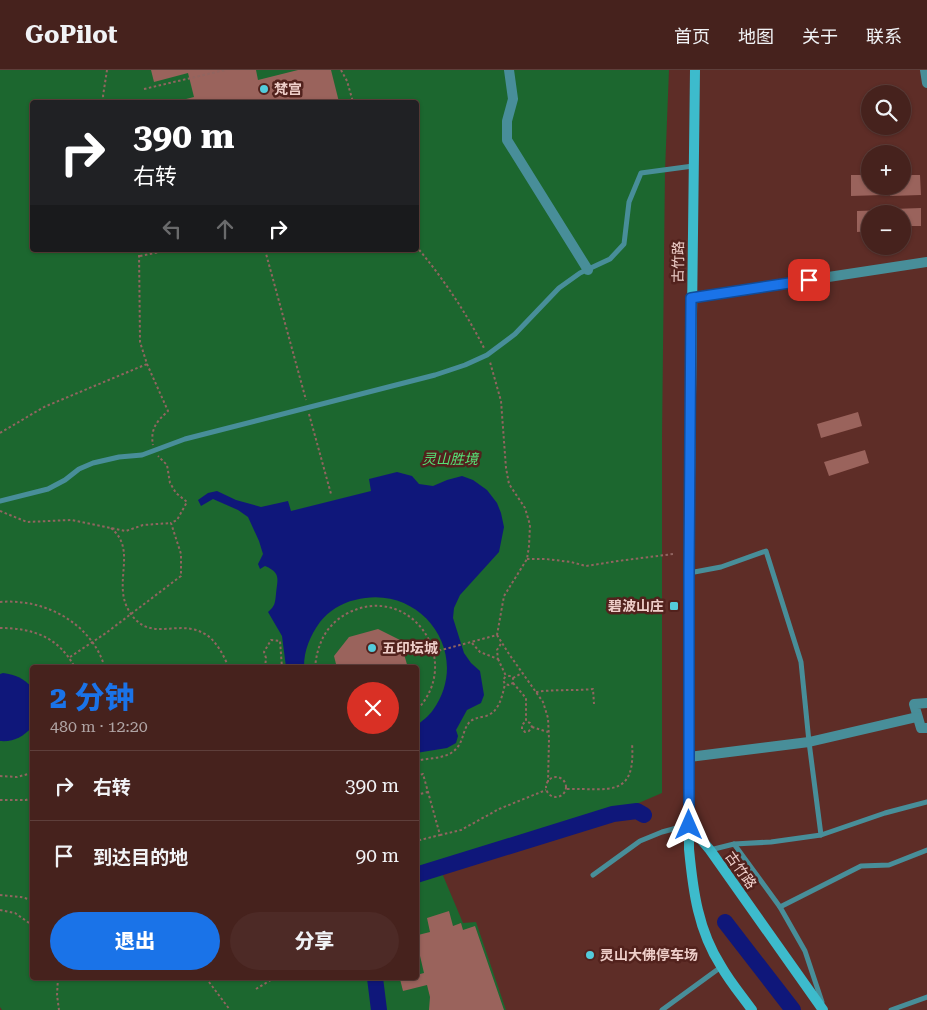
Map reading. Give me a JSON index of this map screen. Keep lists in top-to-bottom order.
{
  "streets": {
    "main road": ["古竹路"]
  },
  "parks": ["灵山胜境"],
  "places": {
    "other": ["梵宫", "五印坛城", "灵山大佛停车场"],
    "transit": ["碧波山庄"]
  },
  "page": {
    "header": "GoPilot",
    "nav": [
      "首页",
      "地图",
      "关于",
      "联系"
    ],
    "map_buttons": ["+", "−"],
    "turn": ["390 m", "右转"],
    "heading": ["2 分钟", "480 m · 12:20"],
    "list": [
      {
        "name": "右转",
        "value": "390 m"
      },
      {
        "name": "到达目的地",
        "value": "90 m"
      }
    ],
    "buttons": ["退出", "分享"]
  }
}
